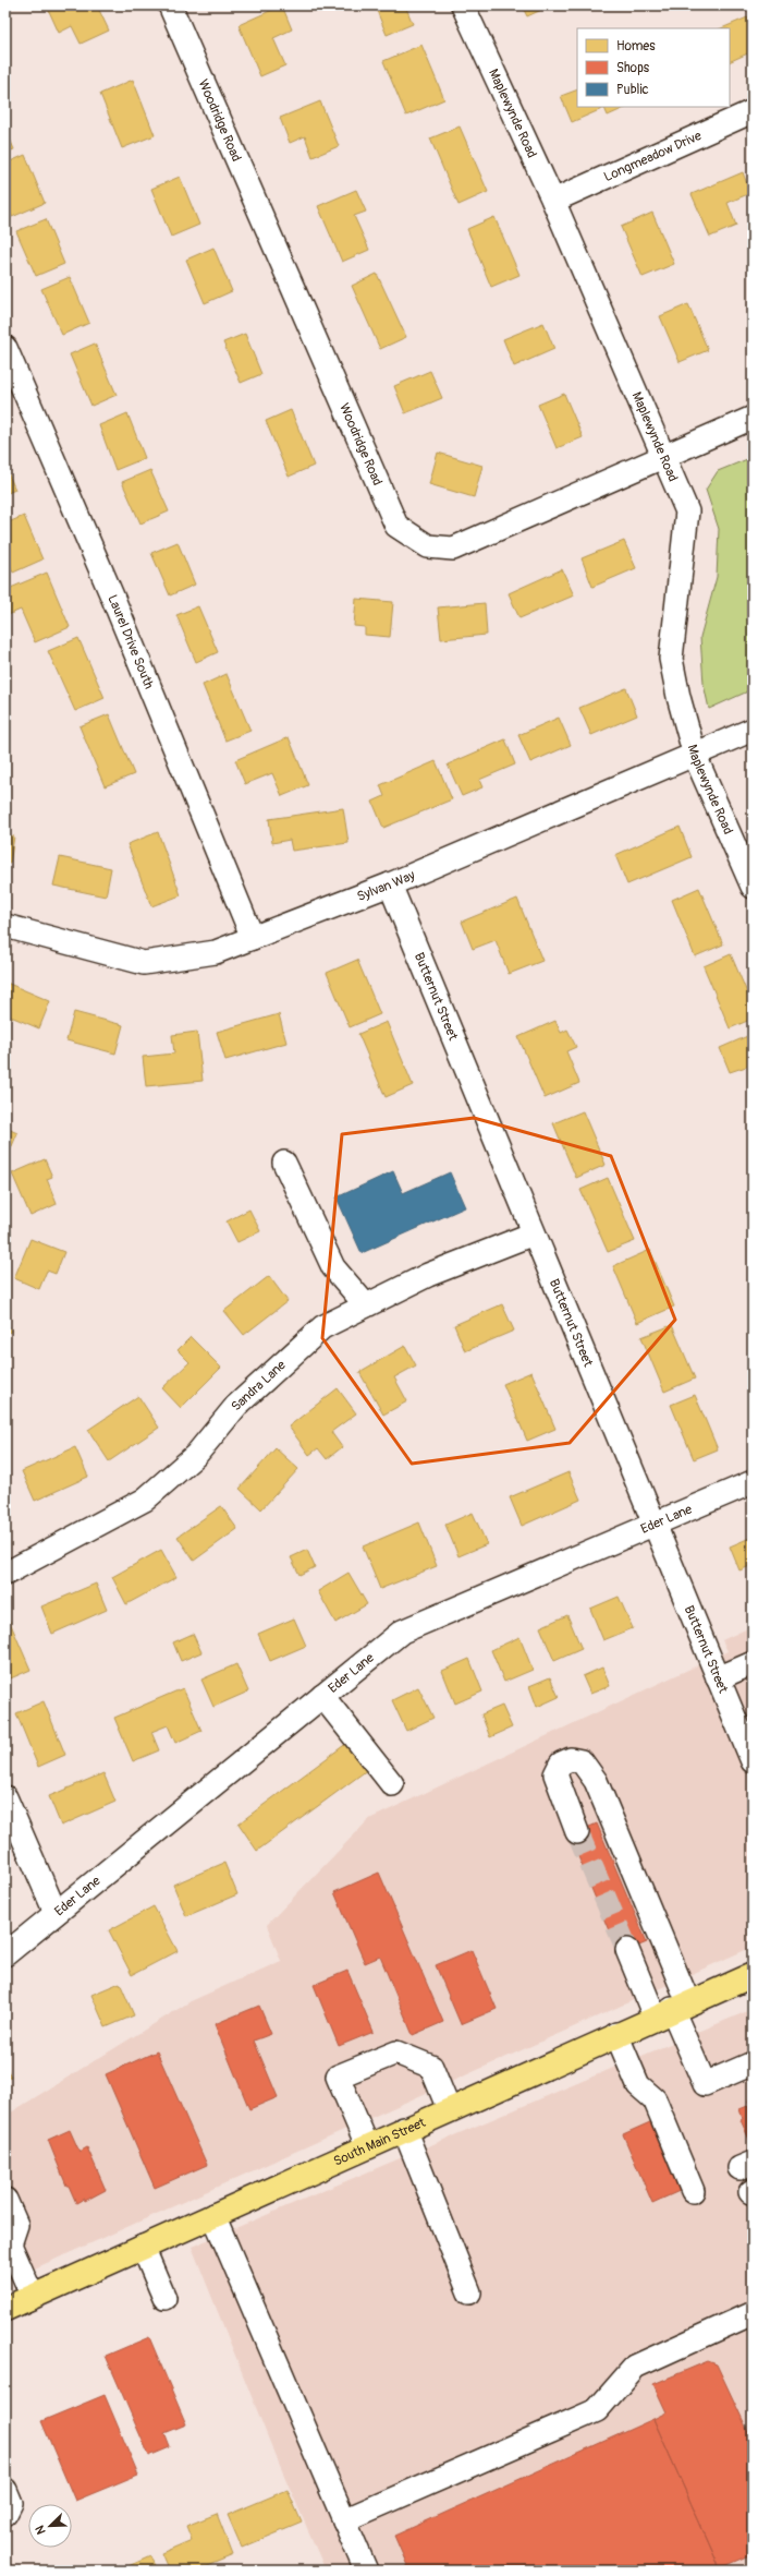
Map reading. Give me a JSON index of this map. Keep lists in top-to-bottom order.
{
  "streets": {
    "main road": ["South Main Street"],
    "street": [
      "Maplewynde Road",
      "Woodridge Road",
      "Longmeadow Drive",
      "Laurel Drive South",
      "Sylvan Way",
      "Butternut Street",
      "Sandra Lane",
      "Eder Lane"
    ]
  },
  "crossings": [
    ["Maplewynde Road", "Woodridge Road"],
    ["Maplewynde Road", "Longmeadow Drive"],
    ["Maplewynde Road", "Sylvan Way"],
    ["Laurel Drive South", "Sylvan Way"],
    ["Sylvan Way", "Butternut Street"],
    ["Butternut Street", "Sandra Lane"],
    ["Butternut Street", "Eder Lane"]
  ],
  "legend": ["Homes", "Shops", "Public"],
  "north": "bottom left"
}
